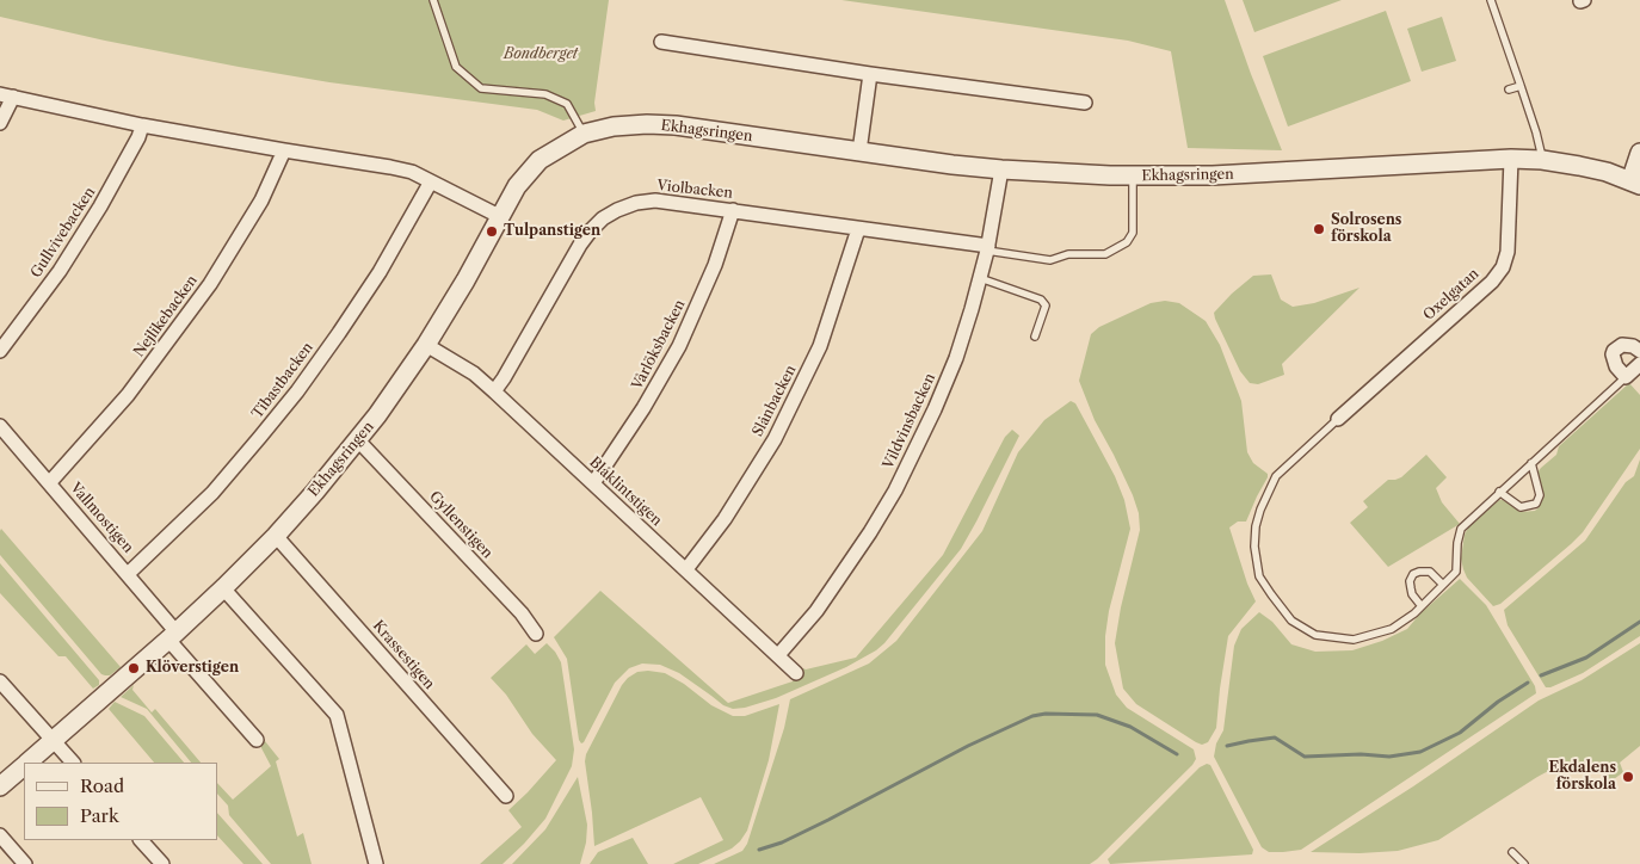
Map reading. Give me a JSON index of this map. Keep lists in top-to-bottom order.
{
  "streets": {
    "street": [
      "Ekhagsringen",
      "Violbacken",
      "Gullvivebacken",
      "Oxelgatan",
      "Nejlikebacken",
      "Vårlöksbacken",
      "Tibastbacken",
      "Slånbacken",
      "Vildvinsbacken",
      "Blåklintstigen",
      "Vallmostigen",
      "Gyllenstigen",
      "Krassestigen"
    ]
  },
  "crossings": [
    ["Ekhagsringen", "Oxelgatan"],
    ["Ekhagsringen", "Vildvinsbacken"],
    ["Ekhagsringen", "Blåklintstigen"],
    ["Ekhagsringen", "Vallmostigen"],
    ["Ekhagsringen", "Gyllenstigen"],
    ["Ekhagsringen", "Krassestigen"],
    ["Violbacken", "Vårlöksbacken"],
    ["Violbacken", "Slånbacken"],
    ["Violbacken", "Vildvinsbacken"],
    ["Violbacken", "Blåklintstigen"],
    ["Nejlikebacken", "Vallmostigen"],
    ["Vårlöksbacken", "Blåklintstigen"],
    ["Tibastbacken", "Vallmostigen"],
    ["Slånbacken", "Blåklintstigen"],
    ["Vildvinsbacken", "Blåklintstigen"]
  ],
  "parks": ["Bondberget"],
  "places": [
    "Solrosens förskola",
    "Tulpanstigen",
    "Klöverstigen",
    "Ekdalens förskola"
  ],
  "legend": ["Road", "Park"]
}
